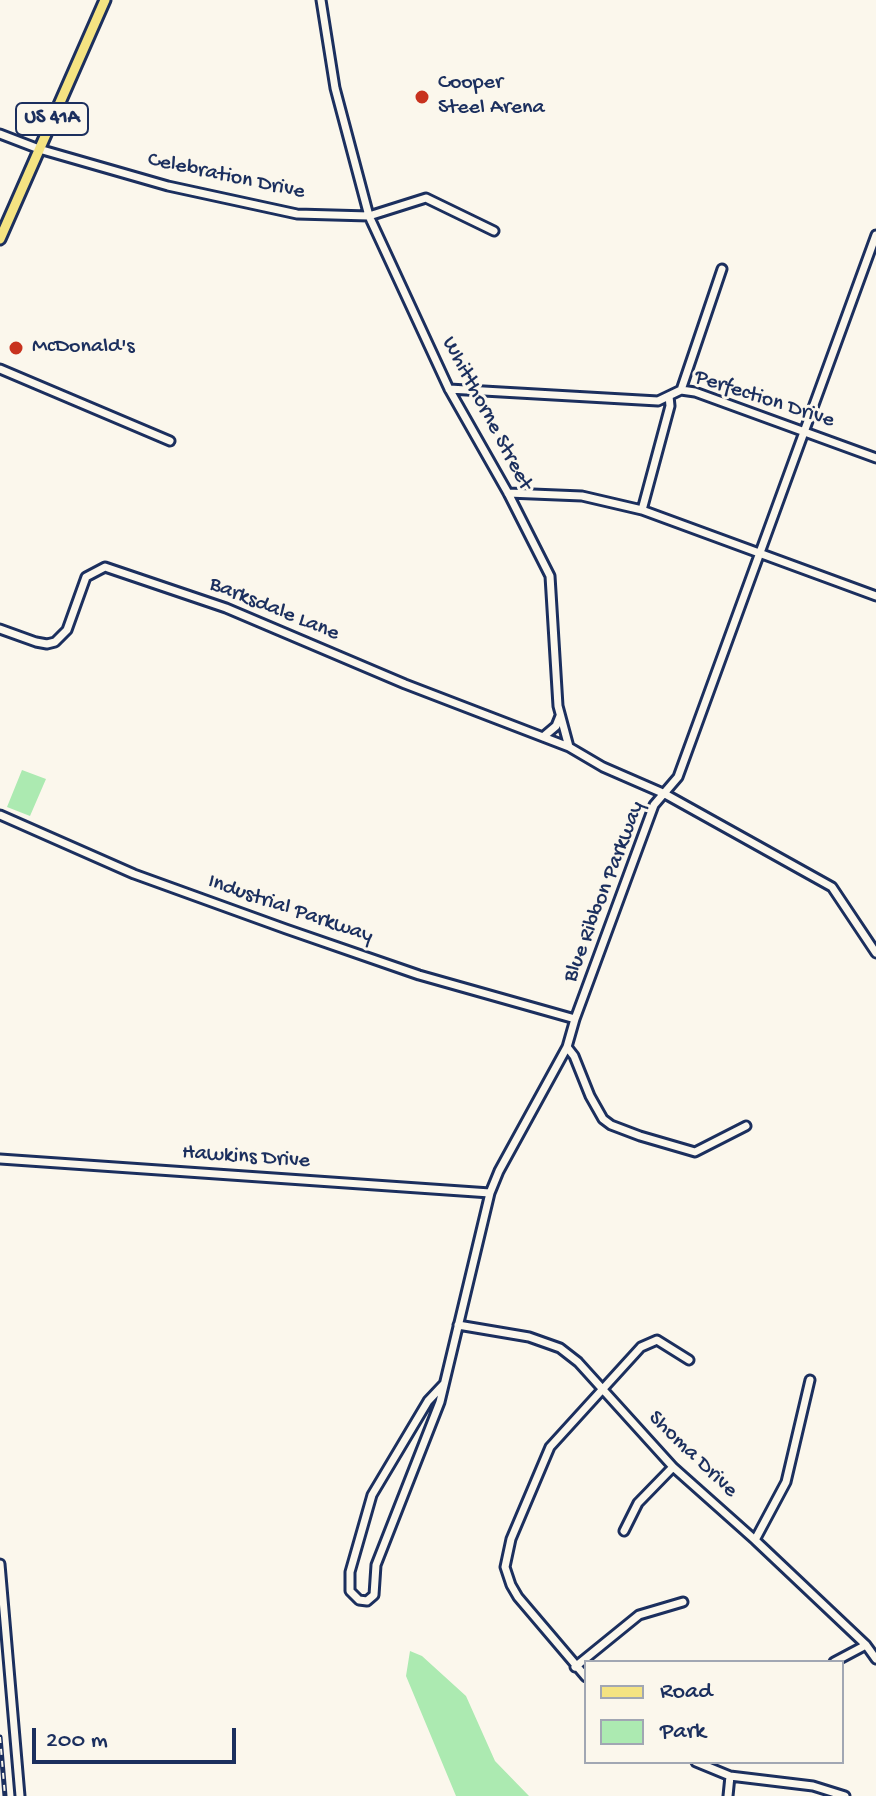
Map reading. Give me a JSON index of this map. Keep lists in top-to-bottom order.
{
  "streets": {
    "main road": ["US 41A"],
    "street": [
      "Celebration Drive",
      "Perfection Drive",
      "Whitthorne Street",
      "Barksdale Lane",
      "Blue Ribbon Parkway",
      "Industrial Parkway",
      "Hawkins Drive",
      "Shoma Drive"
    ]
  },
  "crossings": [
    ["US 41A", "Celebration Drive"],
    ["Celebration Drive", "Whitthorne Street"],
    ["Perfection Drive", "Whitthorne Street"],
    ["Perfection Drive", "Blue Ribbon Parkway"],
    ["Whitthorne Street", "Barksdale Lane"],
    ["Blue Ribbon Parkway", "Industrial Parkway"],
    ["Blue Ribbon Parkway", "Hawkins Drive"],
    ["Blue Ribbon Parkway", "Shoma Drive"]
  ],
  "places": ["Cooper Steel Arena", "McDonald's"],
  "legend": ["Road", "Park"],
  "scale_bar": "200 m"
}
